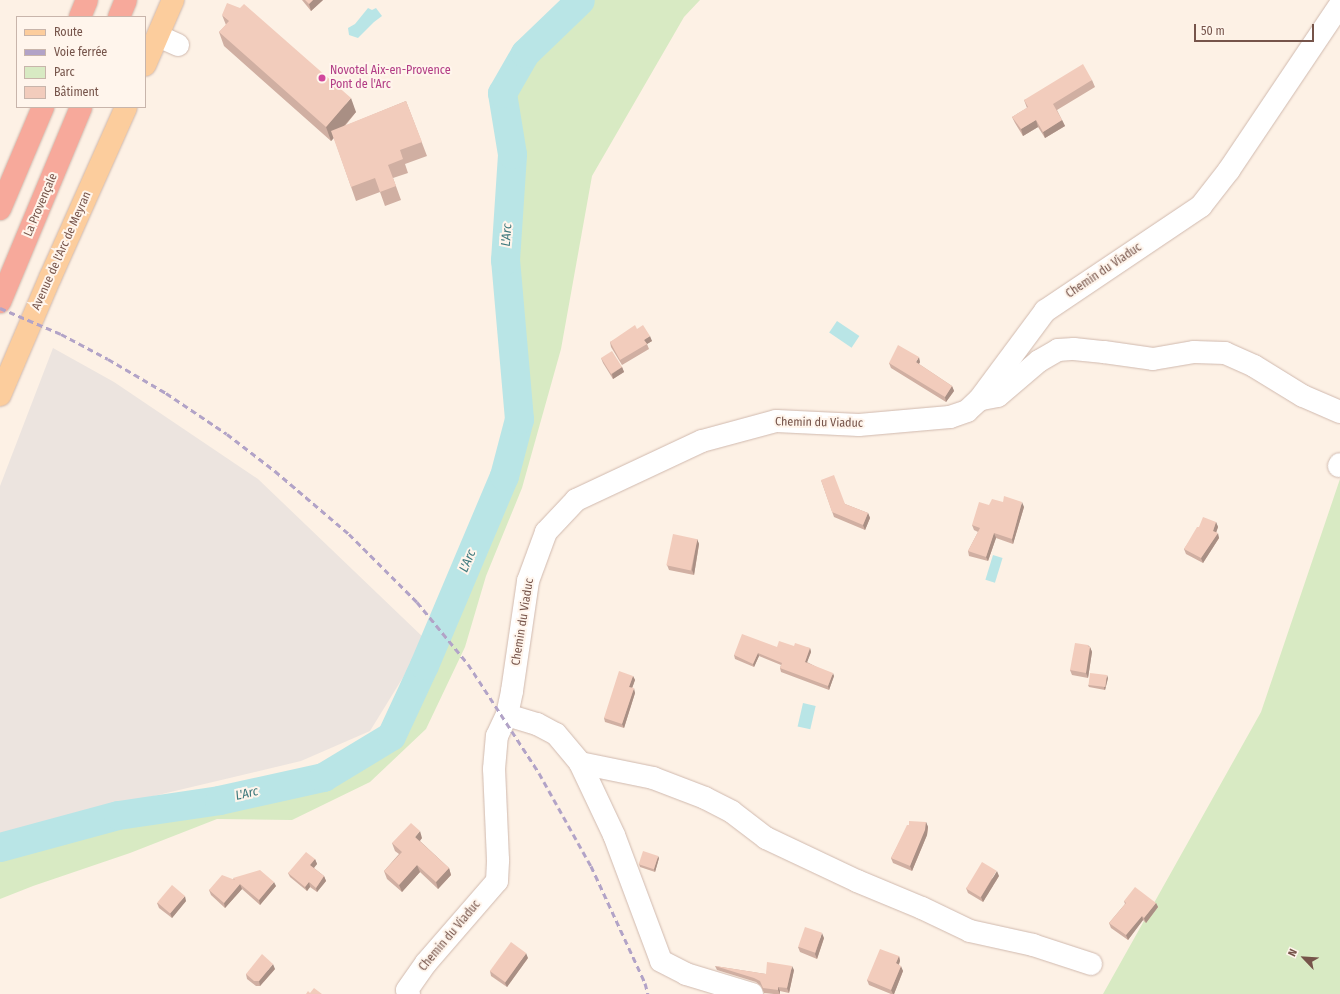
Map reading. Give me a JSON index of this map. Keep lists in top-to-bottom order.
{
  "streets": {
    "highway": ["La Provençale"],
    "main road": ["Avenue de l'Arc de Meyran"],
    "street": ["Chemin du Viaduc"]
  },
  "water": ["L'Arc"],
  "places": ["Novotel Aix-en-Provence Pont de l'Arc"],
  "legend": [
    "Route",
    "Voie ferrée",
    "Parc",
    "Bâtiment"
  ],
  "scale_bar": "50 m",
  "north": "top left"
}
